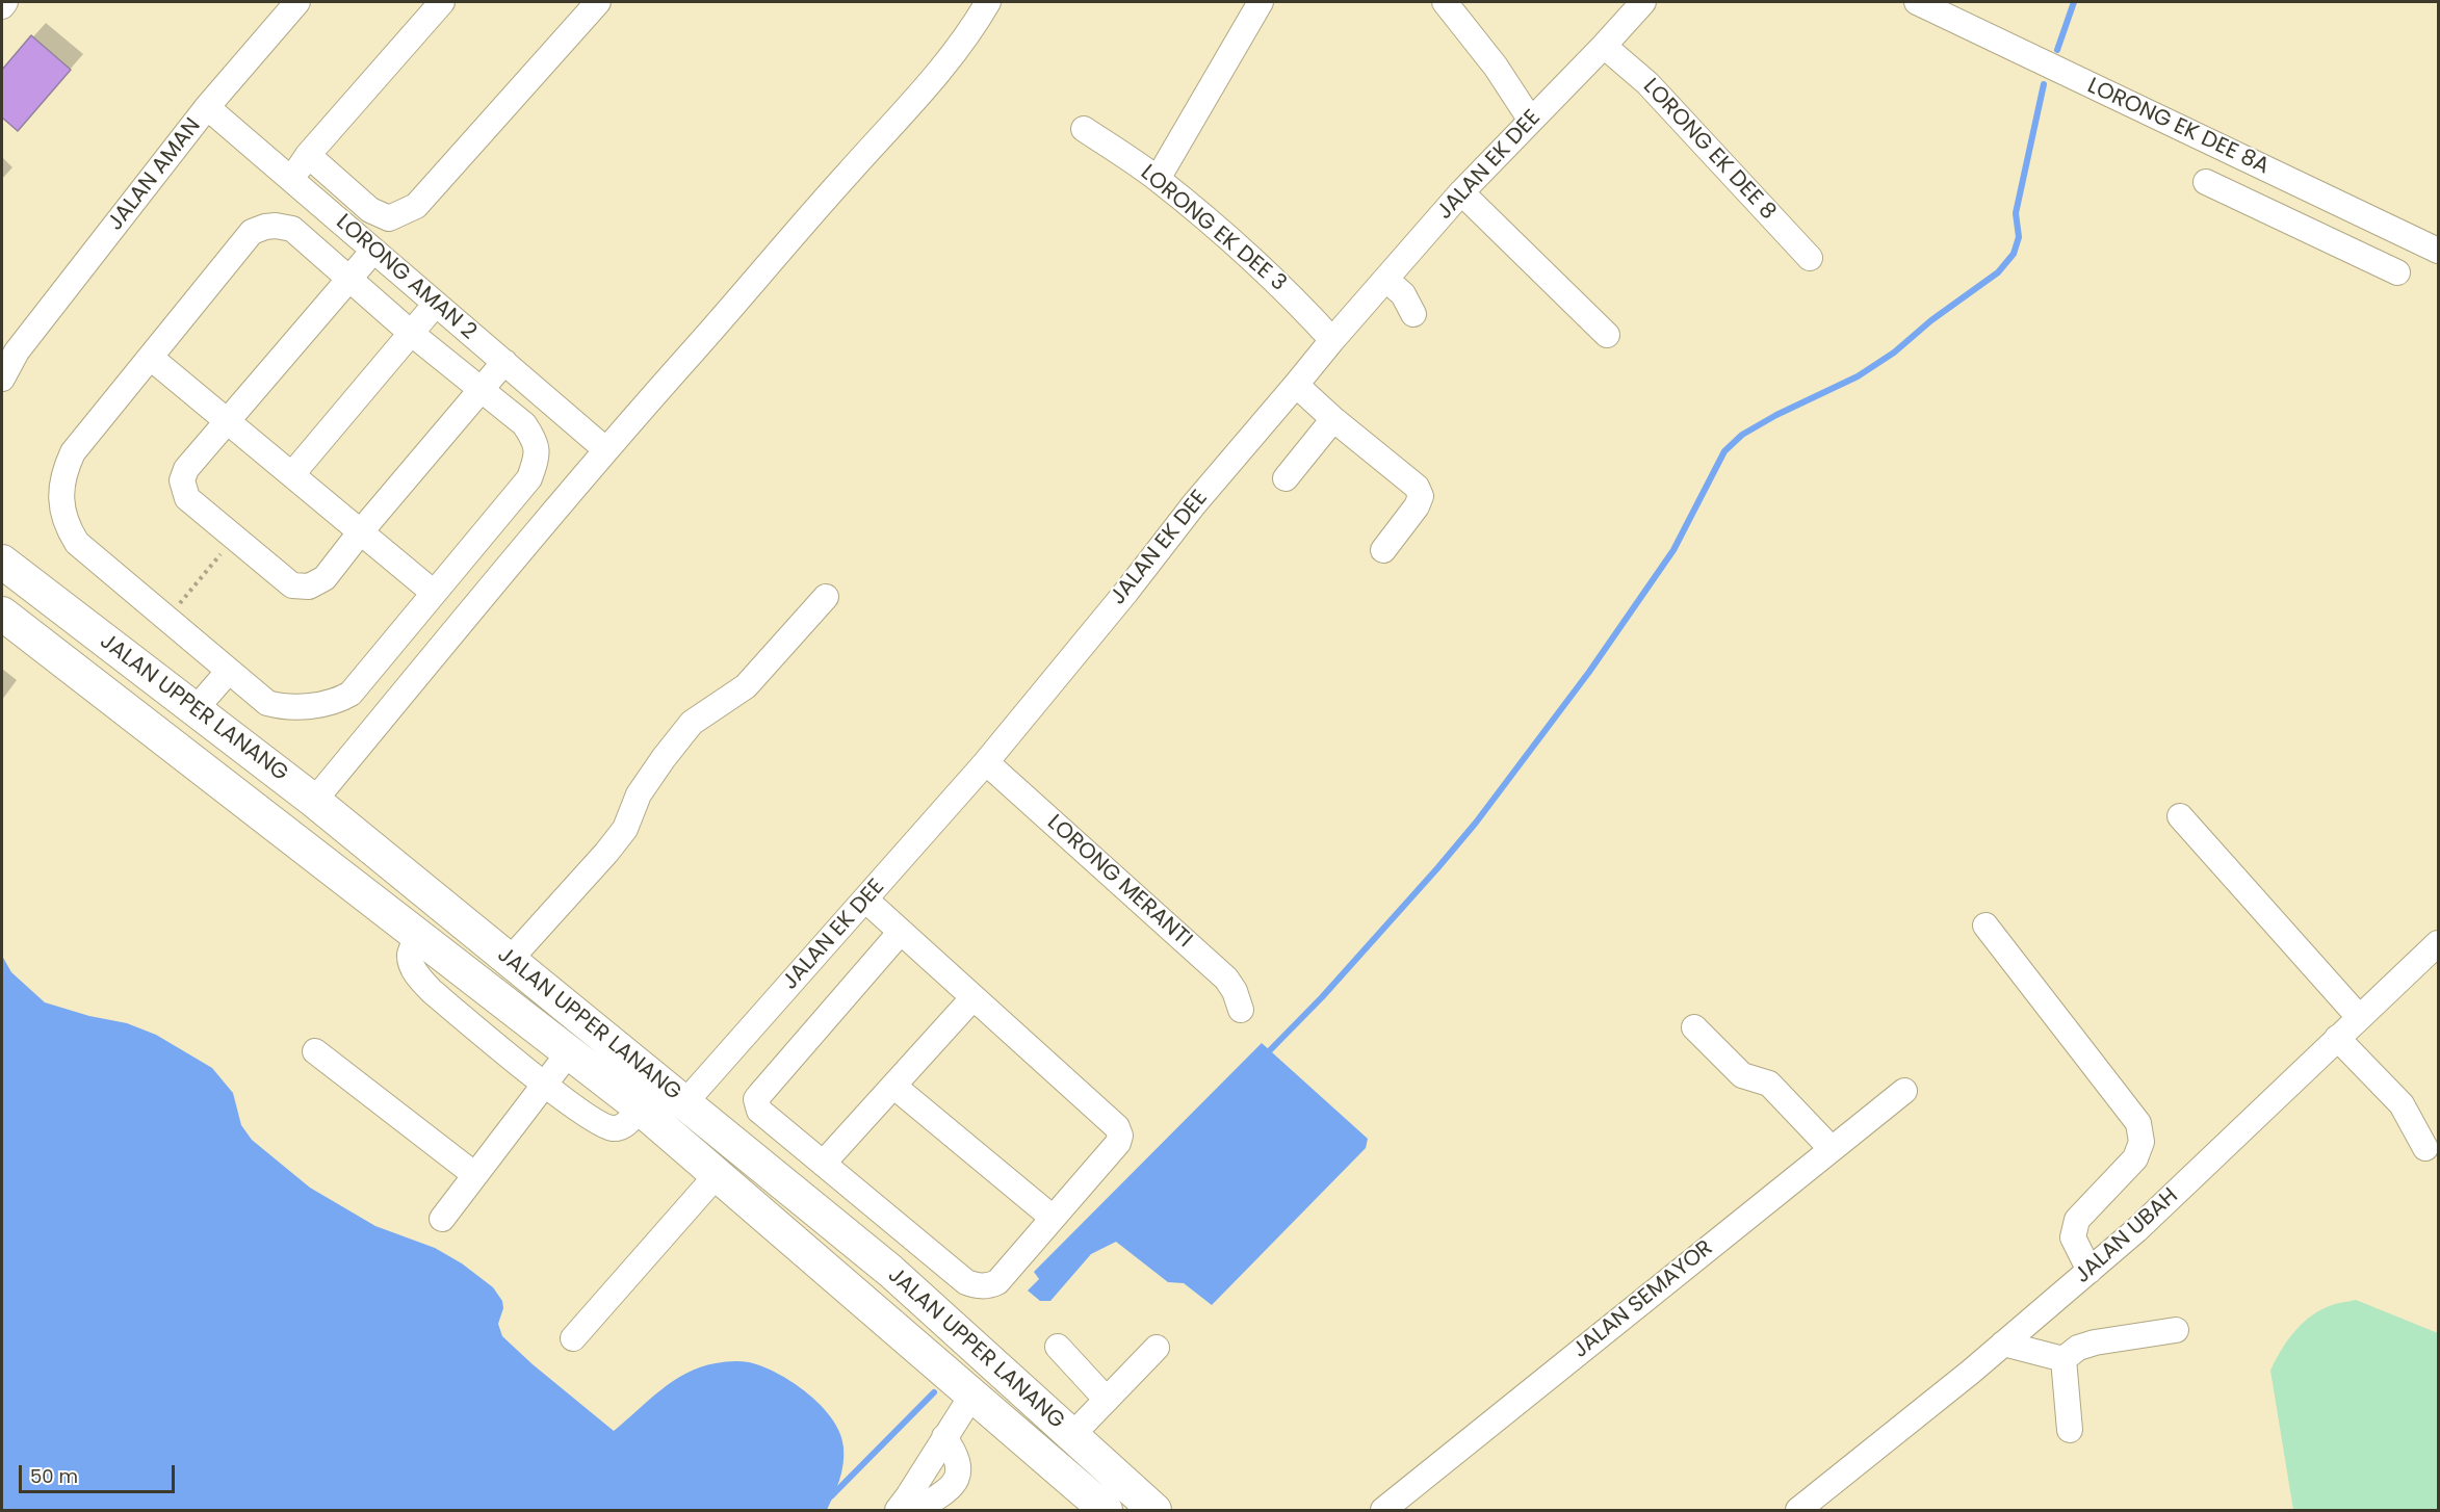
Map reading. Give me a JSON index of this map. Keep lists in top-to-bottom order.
{
  "streets": {
    "main road": ["JALAN UPPER LANANG"],
    "street": [
      "LORONG EK DEE 8A",
      "LORONG EK DEE 8",
      "JALAN EK DEE",
      "JALAN AMAN",
      "LORONG EK DEE 3",
      "LORONG AMAN 2",
      "LORONG MERANTI",
      "JALAN UBAH",
      "JALAN SEMAYOR"
    ]
  },
  "crossings": [
    ["LORONG EK DEE 8", "JALAN EK DEE"],
    ["JALAN EK DEE", "LORONG EK DEE 3"],
    ["JALAN EK DEE", "JALAN UPPER LANANG"],
    ["JALAN EK DEE", "LORONG MERANTI"],
    ["JALAN AMAN", "LORONG AMAN 2"]
  ],
  "scale_bar": "50 m"
}
